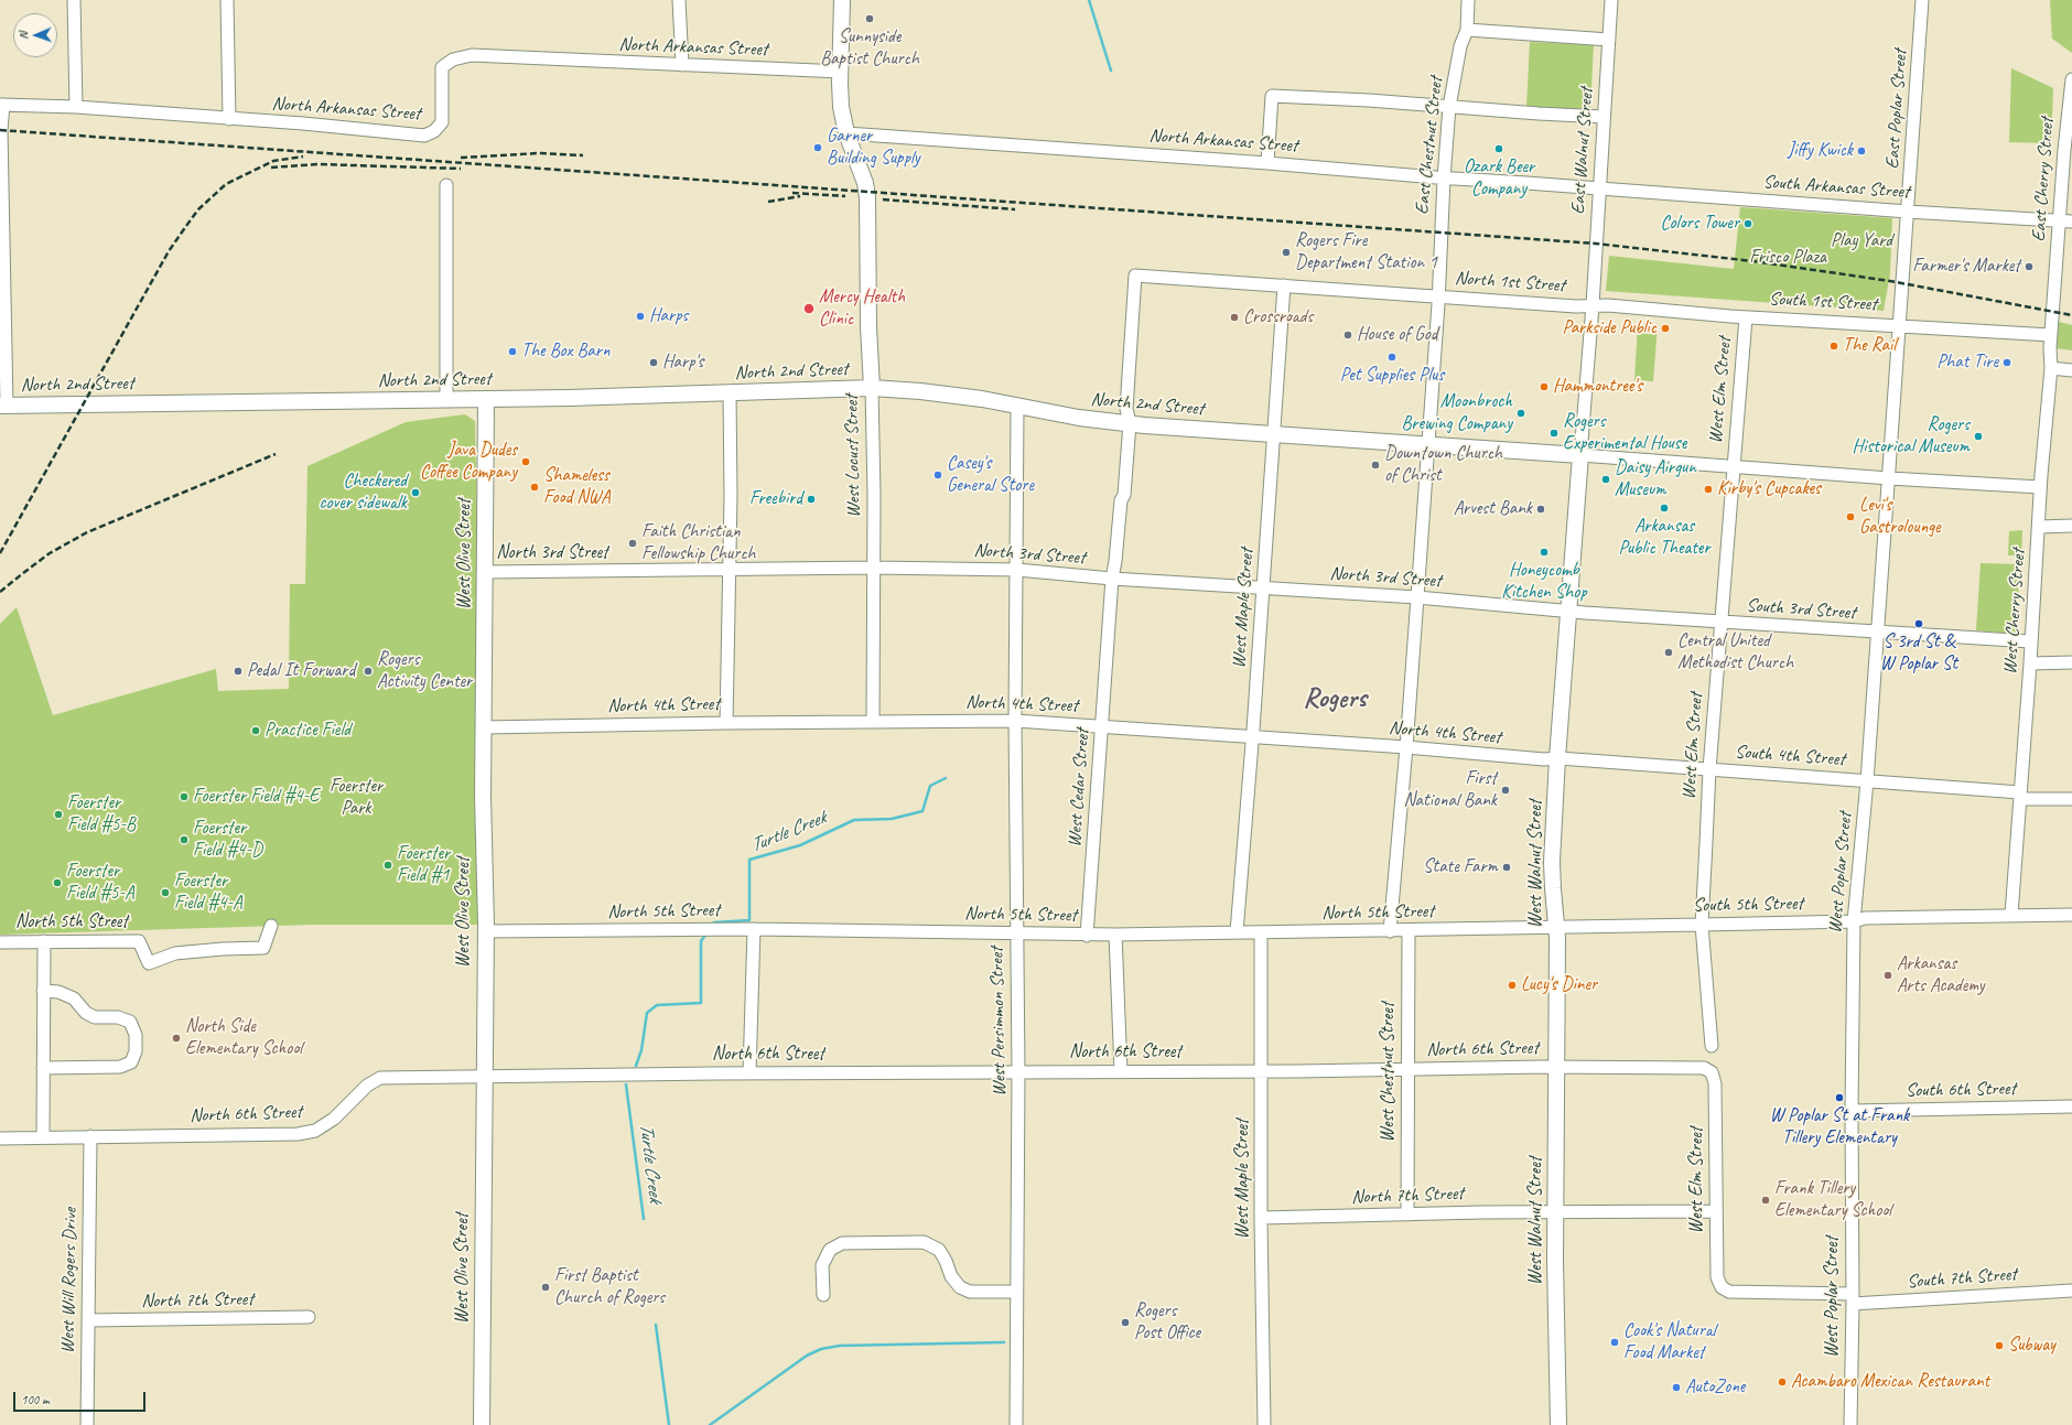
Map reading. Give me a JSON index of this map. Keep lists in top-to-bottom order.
{
  "streets": {
    "main road": [
      "North 2nd Street",
      "West Locust Street",
      "West Olive Street",
      "West Walnut Street"
    ],
    "street": [
      "North Arkansas Street",
      "East Poplar Street",
      "East Chestnut Street",
      "East Walnut Street",
      "East Cherry Street",
      "South Arkansas Street",
      "North 1st Street",
      "South 1st Street",
      "West Elm Street",
      "North 3rd Street",
      "West Maple Street",
      "South 3rd Street",
      "West Cherry Street",
      "North 4th Street",
      "South 4th Street",
      "West Cedar Street",
      "West Poplar Street",
      "South 5th Street",
      "North 5th Street",
      "West Persimmon Street",
      "North 6th Street",
      "West Chestnut Street",
      "South 6th Street",
      "North 7th Street",
      "South 7th Street",
      "West Will Rogers Drive"
    ]
  },
  "crossings": [
    ["North Arkansas Street", "East Chestnut Street"],
    ["North Arkansas Street", "East Walnut Street"],
    ["North Arkansas Street", "South Arkansas Street"],
    ["North Arkansas Street", "West Locust Street"],
    ["East Poplar Street", "South Arkansas Street"],
    ["East Poplar Street", "South 1st Street"],
    ["East Poplar Street", "West Poplar Street"],
    ["East Chestnut Street", "North 1st Street"],
    ["East Walnut Street", "South Arkansas Street"],
    ["East Walnut Street", "North 1st Street"],
    ["East Walnut Street", "South 1st Street"],
    ["East Walnut Street", "West Walnut Street"],
    ["East Cherry Street", "South Arkansas Street"],
    ["East Cherry Street", "West Cherry Street"],
    ["North 1st Street", "South 1st Street"],
    ["North 1st Street", "West Maple Street"],
    ["North 1st Street", "West Cedar Street"],
    ["North 1st Street", "West Walnut Street"],
    ["South 1st Street", "West Elm Street"],
    ["South 1st Street", "West Cherry Street"],
    ["South 1st Street", "West Walnut Street"],
    ["South 1st Street", "West Poplar Street"],
    ["North 2nd Street", "West Locust Street"],
    ["North 2nd Street", "West Olive Street"],
    ["North 2nd Street", "West Maple Street"],
    ["North 2nd Street", "West Cedar Street"],
    ["North 2nd Street", "West Walnut Street"],
    ["North 2nd Street", "West Persimmon Street"],
    ["West Elm Street", "South 3rd Street"],
    ["West Elm Street", "South 4th Street"],
    ["West Elm Street", "West Walnut Street"],
    ["West Elm Street", "South 5th Street"],
    ["West Elm Street", "North 6th Street"],
    ["West Elm Street", "South 7th Street"],
    ["West Locust Street", "North 3rd Street"],
    ["West Locust Street", "North 4th Street"],
    ["North 3rd Street", "West Olive Street"],
    ["North 3rd Street", "West Maple Street"],
    ["North 3rd Street", "South 3rd Street"],
    ["North 3rd Street", "West Cedar Street"],
    ["North 3rd Street", "West Walnut Street"],
    ["North 3rd Street", "West Persimmon Street"],
    ["West Olive Street", "North 4th Street"],
    ["West Olive Street", "North 5th Street"],
    ["West Olive Street", "North 6th Street"],
    ["West Maple Street", "North 4th Street"],
    ["West Maple Street", "North 5th Street"],
    ["West Maple Street", "North 6th Street"],
    ["West Maple Street", "North 7th Street"],
    ["South 3rd Street", "West Cherry Street"],
    ["South 3rd Street", "West Walnut Street"],
    ["South 3rd Street", "West Poplar Street"],
    ["West Cherry Street", "South 4th Street"],
    ["West Cherry Street", "South 5th Street"],
    ["North 4th Street", "South 4th Street"],
    ["North 4th Street", "West Cedar Street"],
    ["North 4th Street", "West Walnut Street"],
    ["North 4th Street", "West Persimmon Street"],
    ["South 4th Street", "West Walnut Street"],
    ["South 4th Street", "West Poplar Street"],
    ["West Cedar Street", "North 5th Street"],
    ["West Walnut Street", "South 5th Street"],
    ["West Walnut Street", "North 5th Street"],
    ["West Walnut Street", "North 6th Street"],
    ["West Walnut Street", "North 7th Street"],
    ["West Poplar Street", "South 5th Street"],
    ["West Poplar Street", "South 6th Street"],
    ["West Poplar Street", "South 7th Street"],
    ["South 5th Street", "North 5th Street"],
    ["North 5th Street", "West Persimmon Street"],
    ["North 5th Street", "West Chestnut Street"],
    ["West Persimmon Street", "North 6th Street"],
    ["North 6th Street", "West Chestnut Street"],
    ["North 6th Street", "West Will Rogers Drive"],
    ["West Chestnut Street", "North 7th Street"],
    ["North 7th Street", "West Will Rogers Drive"]
  ],
  "districts": ["Rogers"],
  "water": ["Turtle Creek"],
  "parks": ["Play Yard", "Frisco Plaza", "Foerster Park"],
  "places": [
    "Sunnyside Baptist Church",
    "Garner Building Supply",
    "Ozark Beer Company",
    "Jiffy Kwick",
    "Colors Tower",
    "Rogers Fire Department Station 1",
    "Farmer's Market",
    "Mercy Health Clinic",
    "Harps",
    "Crossroads",
    "Parkside Public",
    "House of God",
    "The Rail",
    "The Box Barn",
    "Pet Supplies Plus",
    "Harp's",
    "Phat Tire",
    "Hammontree's",
    "Moonbroch Brewing Company",
    "Rogers Experimental House",
    "Rogers Historical Museum",
    "Java Dudes Coffee Company",
    "Downtown Church of Christ",
    "Casey's General Store",
    "Daisy Airgun Museum",
    "Shameless Food NWA",
    "Kirby's Cupcakes",
    "Checkered cover sidewalk",
    "Freebird",
    "Arkansas Public Theater",
    "Arvest Bank",
    "Levi's Gastrolounge",
    "Faith Christian Fellowship Church",
    "Honeycomb Kitchen Shop",
    "S 3rd St & W Poplar St",
    "Central United Methodist Church",
    "Pedal It Forward",
    "Rogers Activity Center",
    "Practice Field",
    "First National Bank",
    "Foerster Field #4-E",
    "Foerster Field #5-B",
    "Foerster Field #4-D",
    "Foerster Field #1",
    "State Farm",
    "Foerster Field #5-A",
    "Foerster Field #4-A",
    "Arkansas Arts Academy",
    "Lucy's Diner",
    "North Side Elementary School",
    "W Poplar St at Frank Tillery Elementary",
    "Frank Tillery Elementary School",
    "First Baptist Church of Rogers",
    "Rogers Post Office",
    "Cook's Natural Food Market",
    "Subway",
    "Acambaro Mexican Restaurant",
    "AutoZone"
  ],
  "scale_bar": "100 m",
  "north": "left"
}
